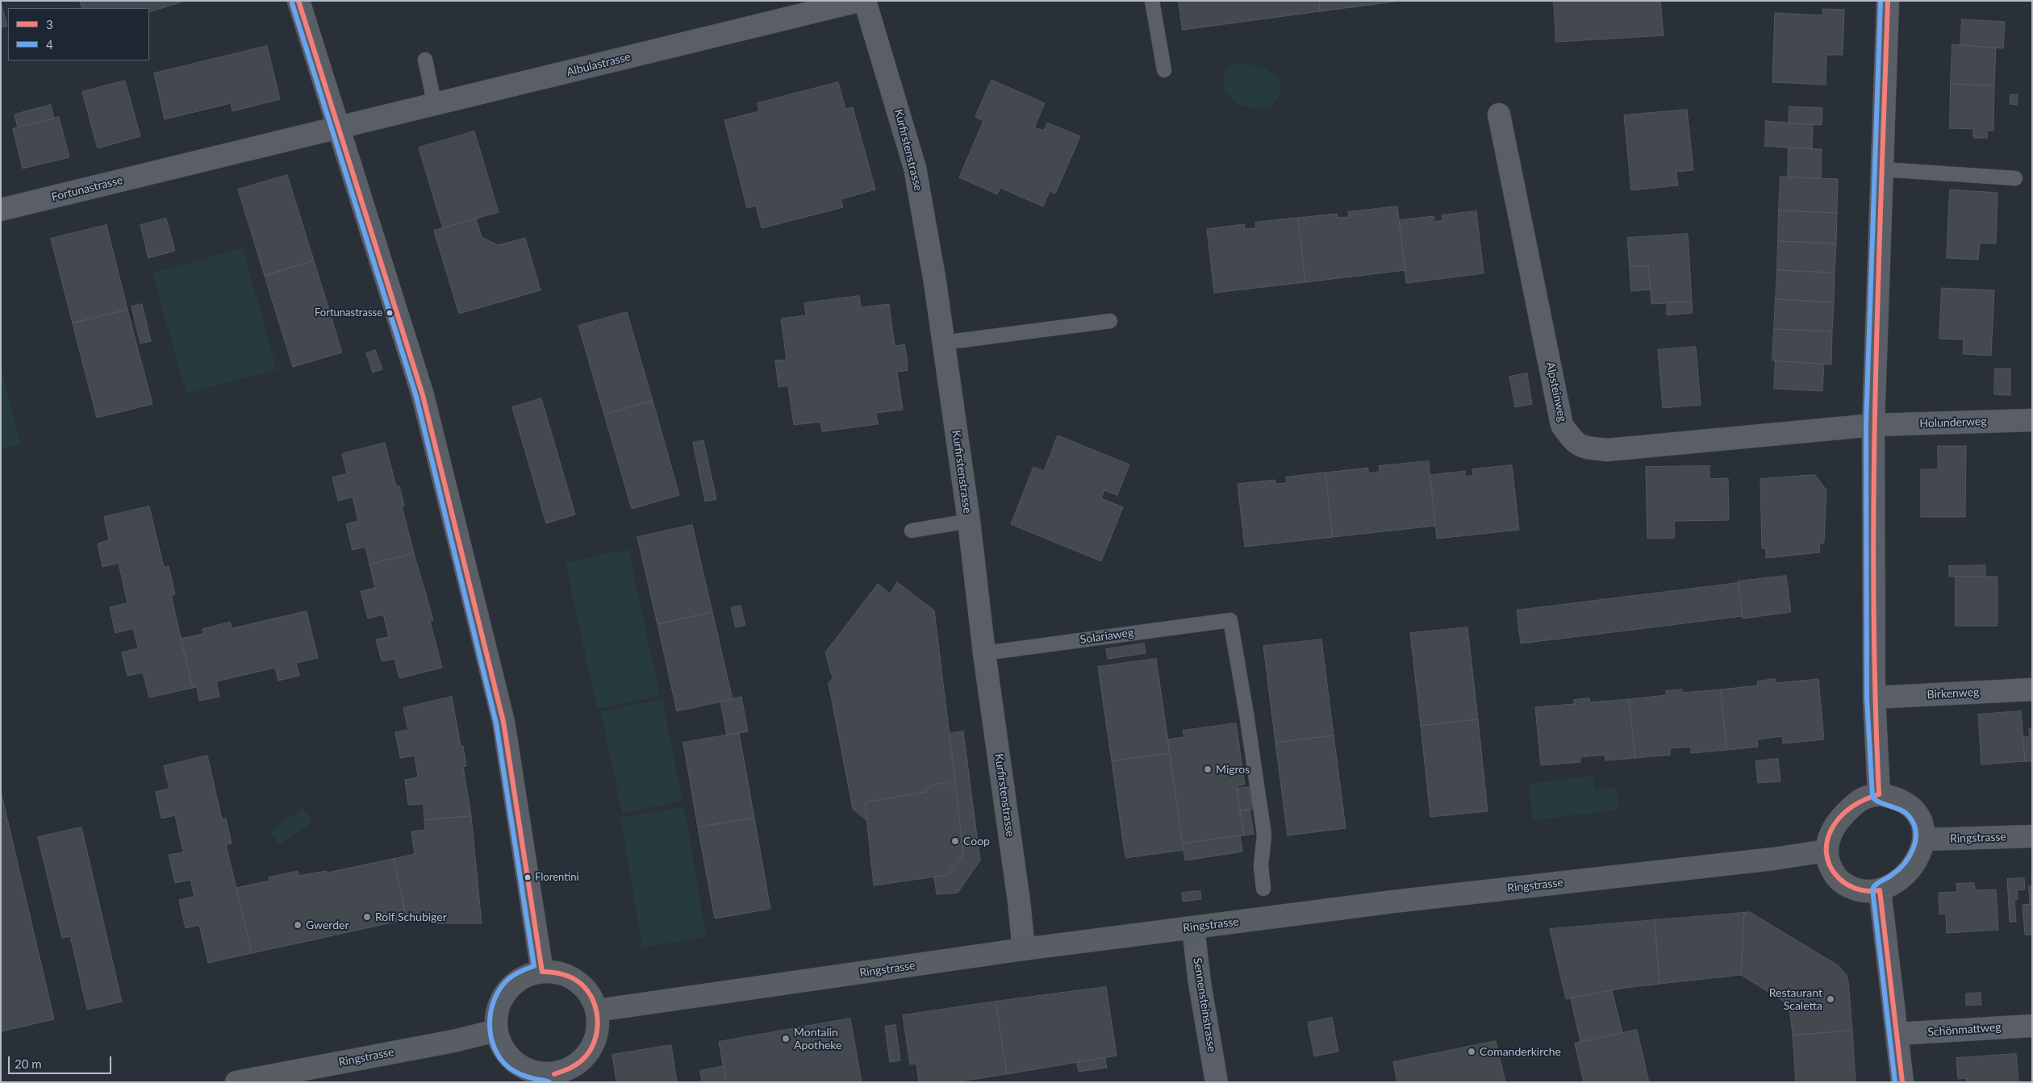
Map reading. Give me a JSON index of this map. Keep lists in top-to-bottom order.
{
  "streets": {
    "main road": ["Ringstrasse"],
    "street": [
      "Albulastrasse",
      "Kurfirstenstrasse",
      "Fortunastrasse",
      "Alpsteinweg",
      "Holunderweg",
      "Birkenweg",
      "Sennensteinstrasse",
      "Schönmattweg"
    ],
    "lane": ["Solariaweg"]
  },
  "crossings": [
    ["Albulastrasse", "Fortunastrasse"],
    ["Kurfirstenstrasse", "Solariaweg"],
    ["Kurfirstenstrasse", "Ringstrasse"],
    ["Alpsteinweg", "Holunderweg"],
    ["Ringstrasse", "Sennensteinstrasse"]
  ],
  "places": [
    "Fortunastrasse",
    "Migros",
    "Coop",
    "Florentini",
    "Rolf Schubiger",
    "Gwerder",
    "Restaurant Scaletta",
    "Montalin Apotheke",
    "Comanderkirche"
  ],
  "lines": ["transit line 3", "transit line 4"],
  "legend": ["3", "4"],
  "scale_bar": "20 m"
}
